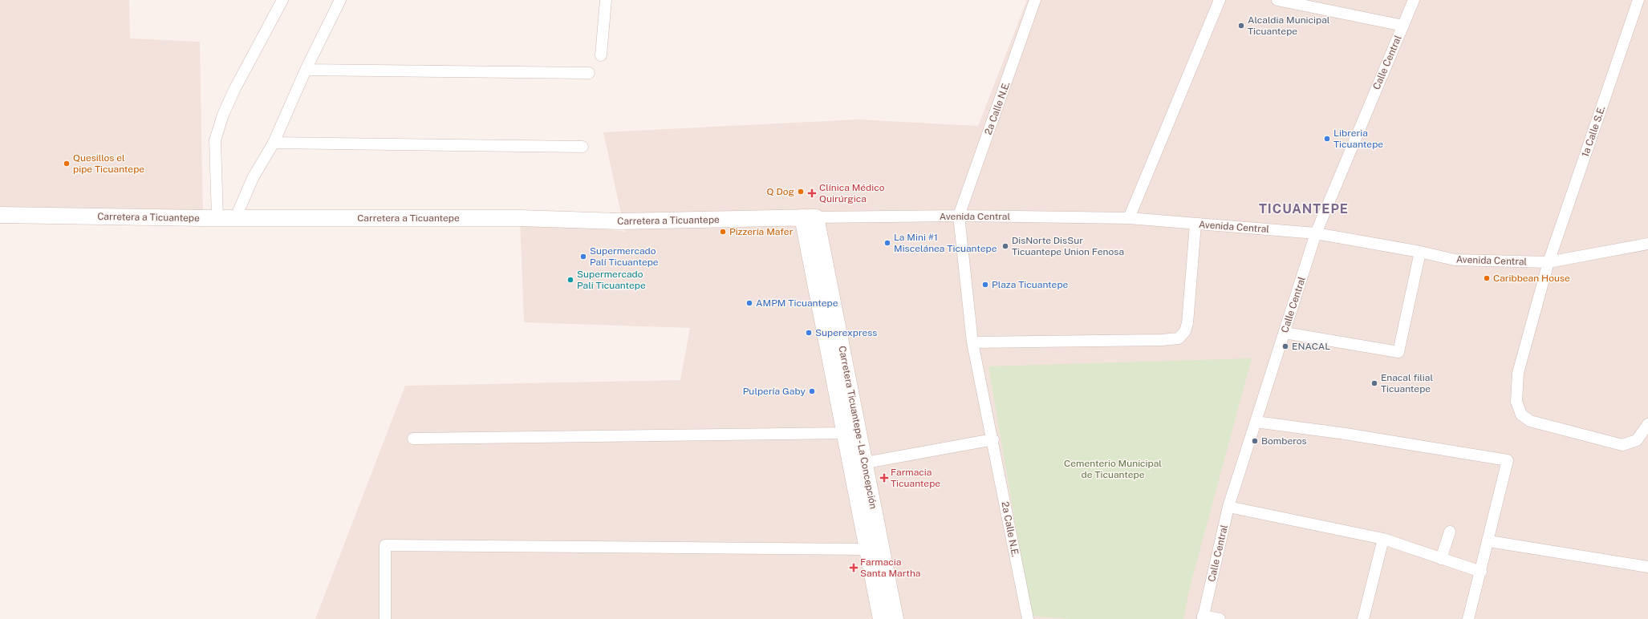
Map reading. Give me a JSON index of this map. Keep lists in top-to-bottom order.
{
  "streets": {
    "main road": ["Carretera a Ticuantepe", "Carretera Ticuantepe - La Concepción"],
    "street": [
      "Calle Central",
      "2a Calle N.E.",
      "1a Calle S.E.",
      "Avenida Central"
    ]
  },
  "crossings": [
    ["Calle Central", "Avenida Central"],
    ["2a Calle N.E.", "Avenida Central"],
    ["1a Calle S.E.", "Avenida Central"],
    ["Avenida Central", "Carretera a Ticuantepe"],
    ["Avenida Central", "Carretera Ticuantepe - La Concepción"],
    ["Carretera a Ticuantepe", "Carretera Ticuantepe - La Concepción"]
  ],
  "districts": ["TICUANTEPE"],
  "parks": ["Cementerio Municipal de Ticuantepe"],
  "places": {
    "other": [
      "Alcaldia Municipal Ticuantepe",
      "Libreria Ticuantepe",
      "Quesillos el pipe Ticuantepe",
      "Q Dog",
      "Pizzería Mafer",
      "La Mini #1 Miscelánea Ticuantepe",
      "DisNorte DisSur Ticuantepe Union Fenosa",
      "Supermercado Palí Ticuantepe",
      "Caribbean House",
      "Supermercado Pali Ticuantepe",
      "Plaza Ticuantepe",
      "AMPM Ticuantepe",
      "Superexpress",
      "ENACAL",
      "Enacal filial Ticuantepe",
      "Pulpería Gaby",
      "Bomberos"
    ],
    "health": ["Clínica Médico Quirúrgica", "Farmacia Ticuantepe", "Farmacia Santa Martha"]
  }
}
